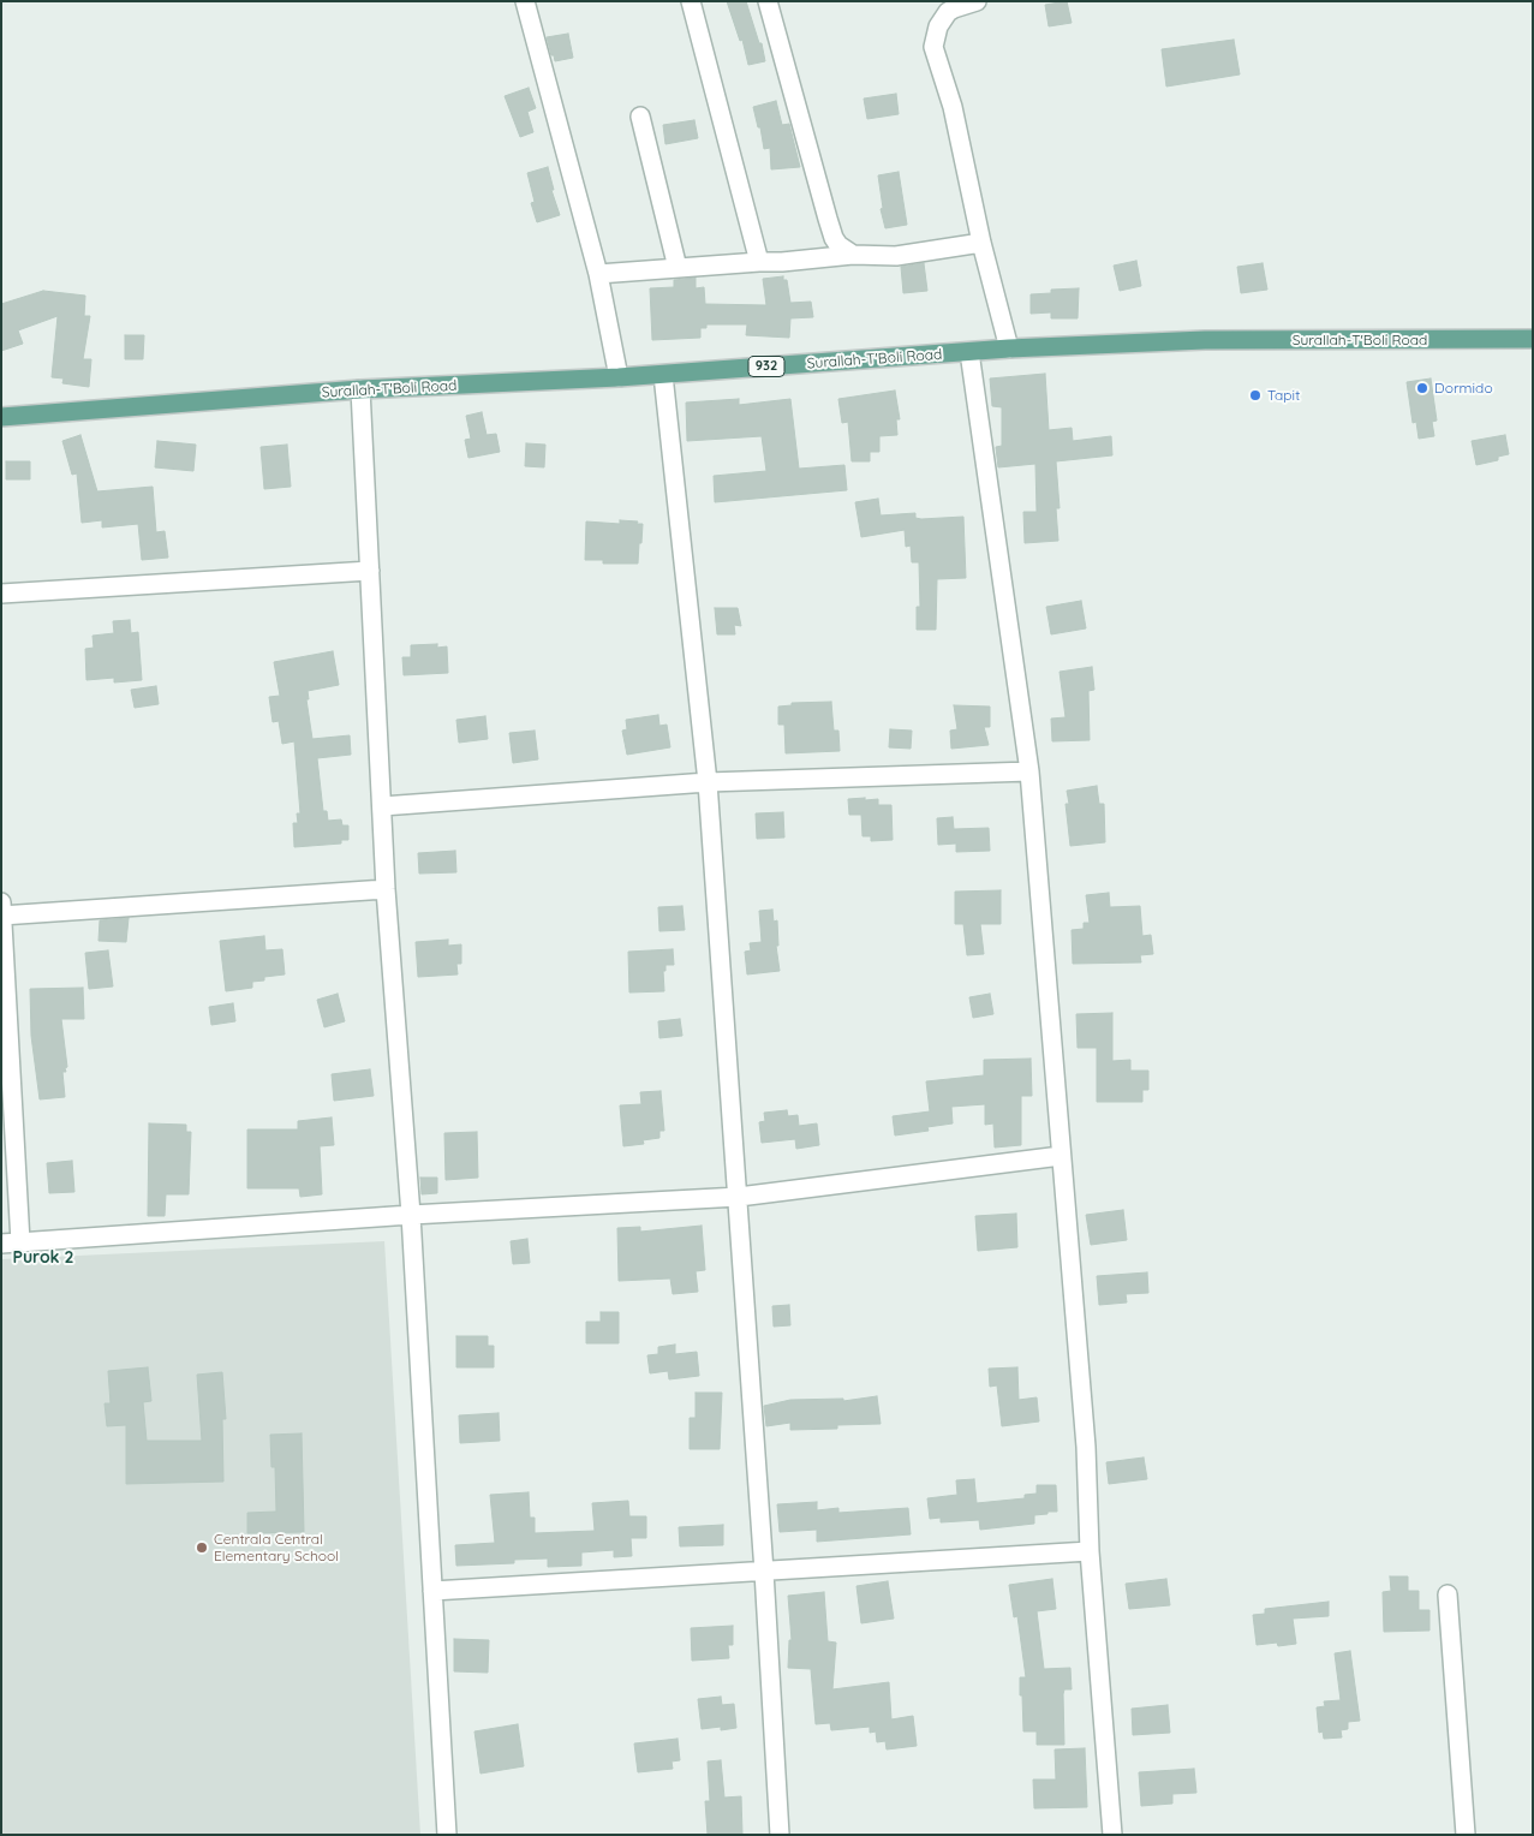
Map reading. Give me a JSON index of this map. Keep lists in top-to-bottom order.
{
  "streets": {
    "main road": ["Surallah-T'Boli Road", "932"]
  },
  "districts": ["Purok 2"],
  "places": ["Dormido", "Tapit", "Centrala Central Elementary School"]
}
